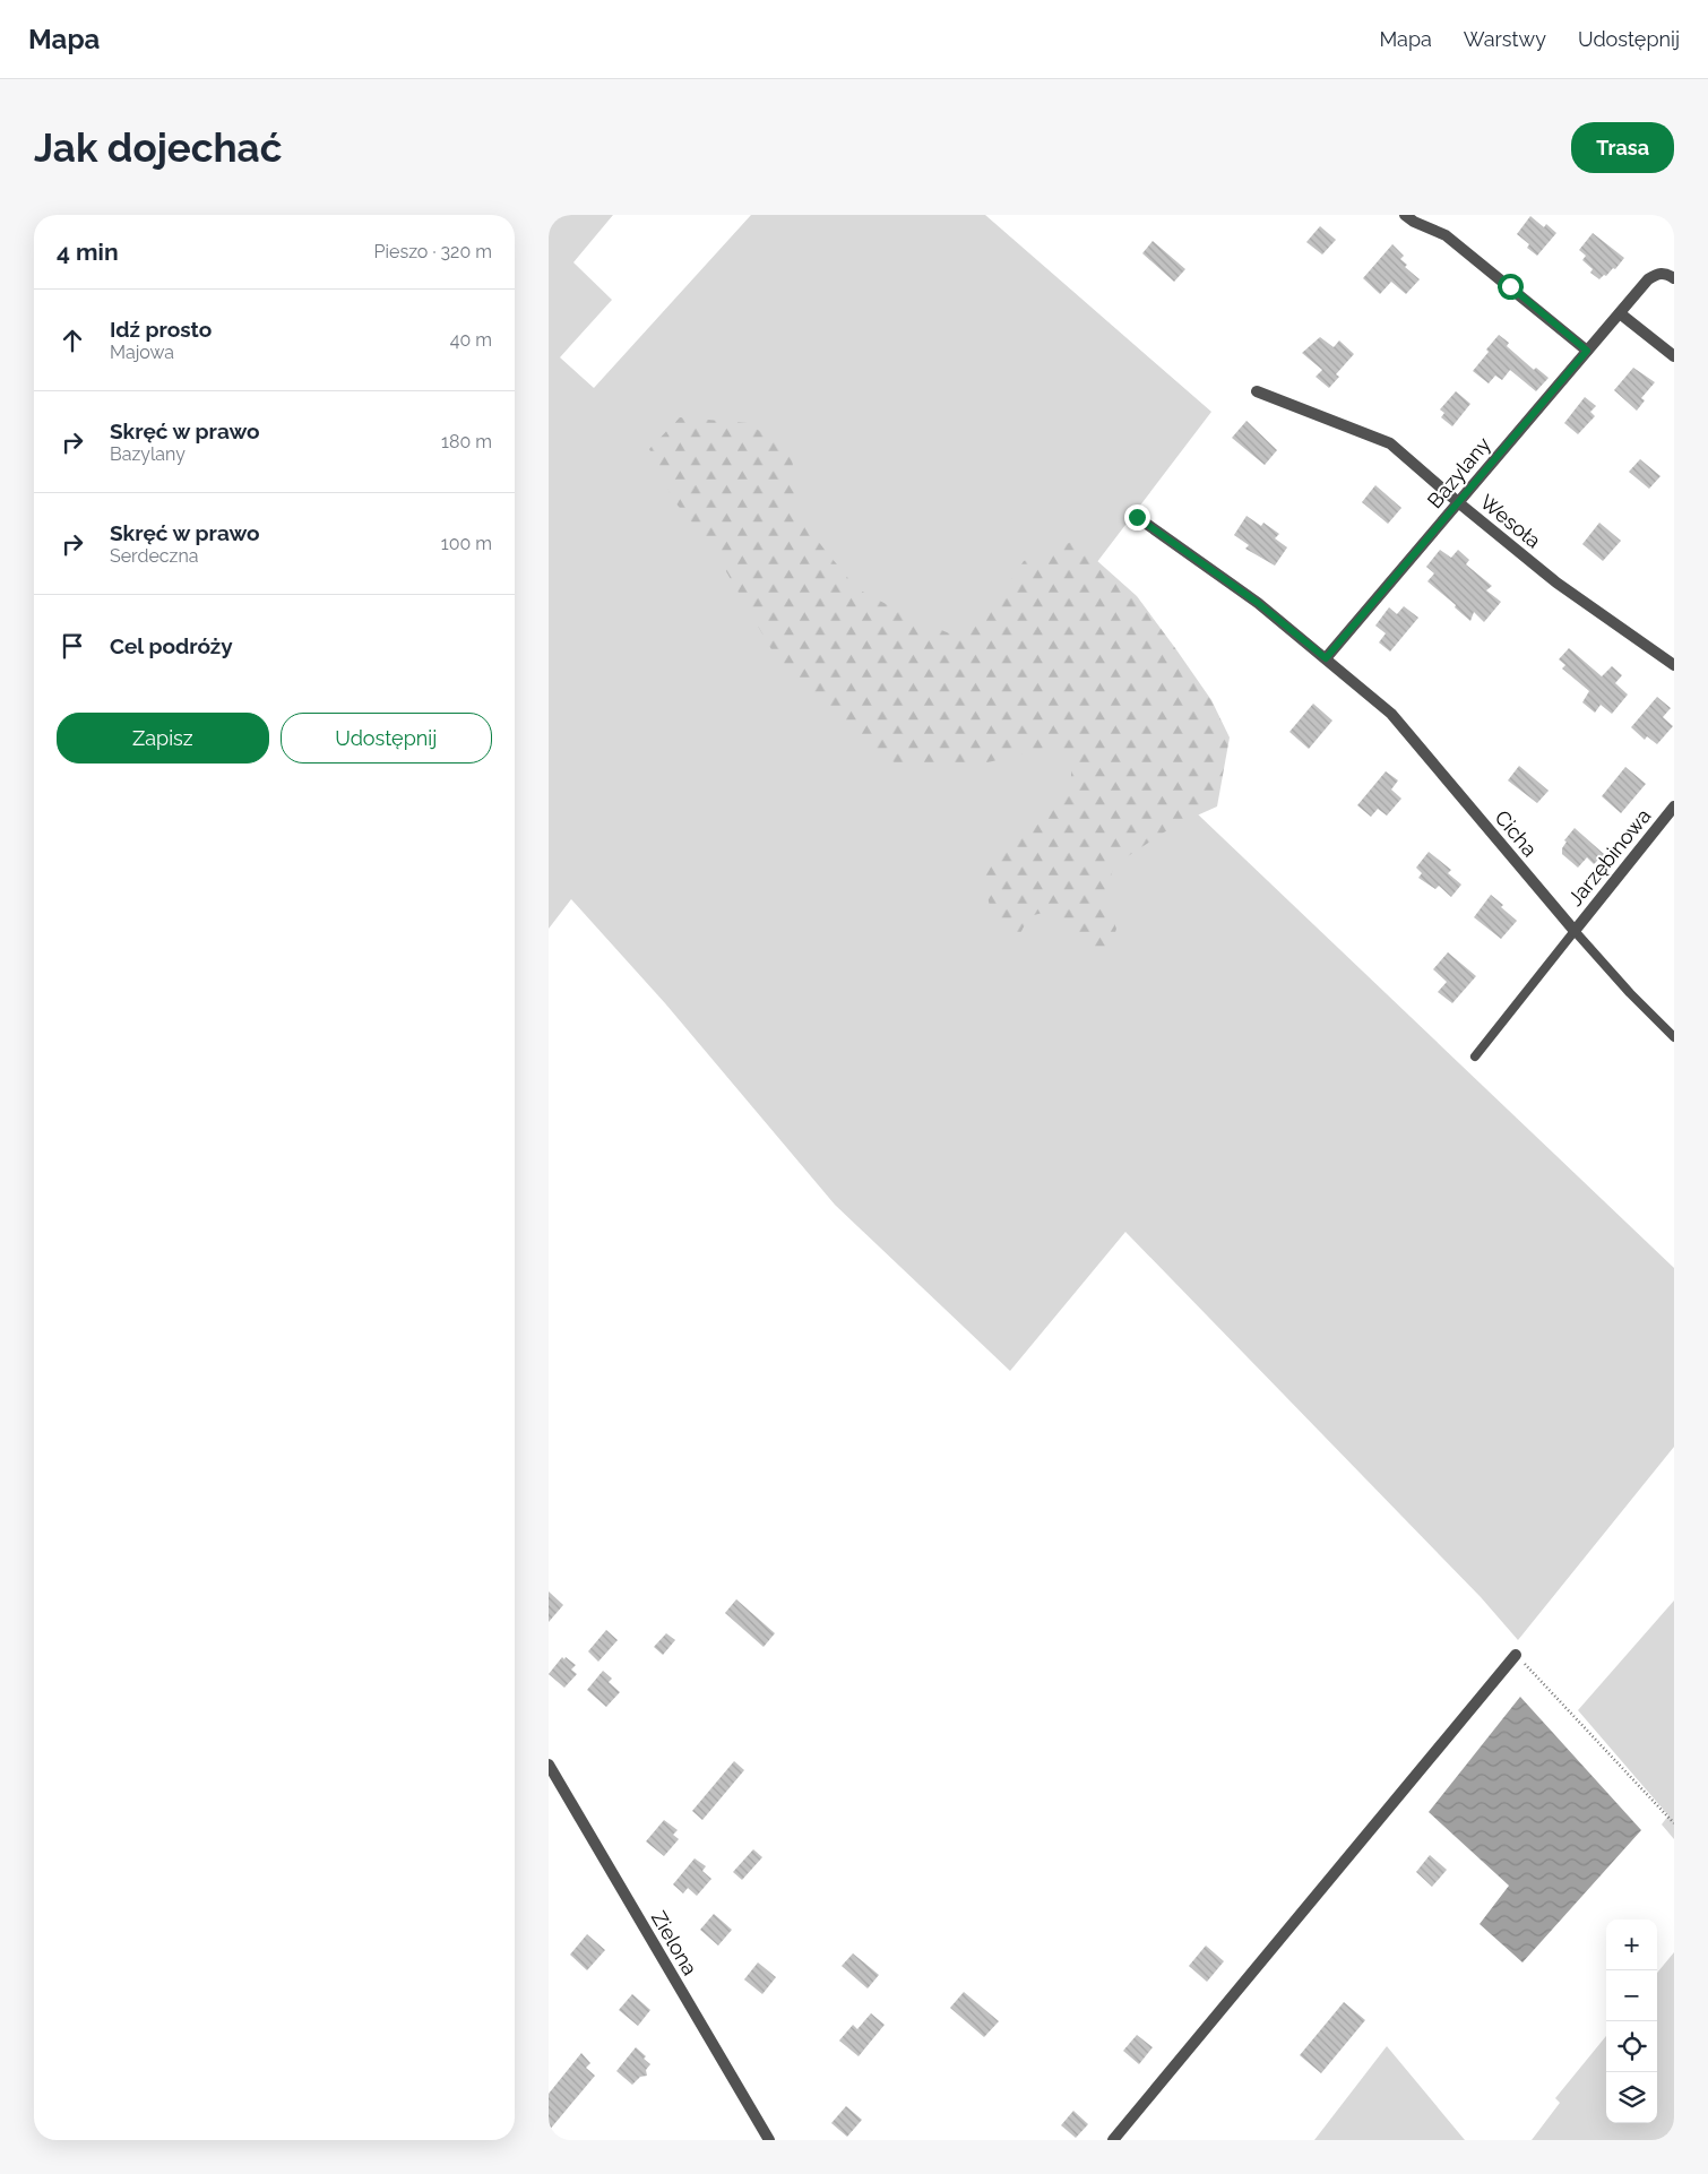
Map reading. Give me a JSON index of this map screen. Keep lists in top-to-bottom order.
{
  "streets": {
    "street": [
      "Bazylany",
      "Wesoła",
      "Cicha",
      "Jarzębinowa",
      "Zielona"
    ]
  },
  "crossings": [
    ["Bazylany", "Wesoła"],
    ["Bazylany", "Cicha"],
    ["Cicha", "Jarzębinowa"]
  ],
  "page": {
    "header": "Mapa",
    "nav": ["Mapa", "Warstwy", "Udostępnij"],
    "buttons": [
      "Trasa",
      ["Zapisz", "Udostępnij"]
    ],
    "title": "Jak dojechać",
    "heading": ["4 min", "Pieszo · 320 m"],
    "list": [
      ["Idź prosto", "Majowa", "40 m"],
      ["Skręć w prawo", "Bazylany", "180 m"],
      ["Skręć w prawo", "Serdeczna", "100 m"],
      "Cel podróży"
    ],
    "map_buttons": ["+", "−"]
  }
}
